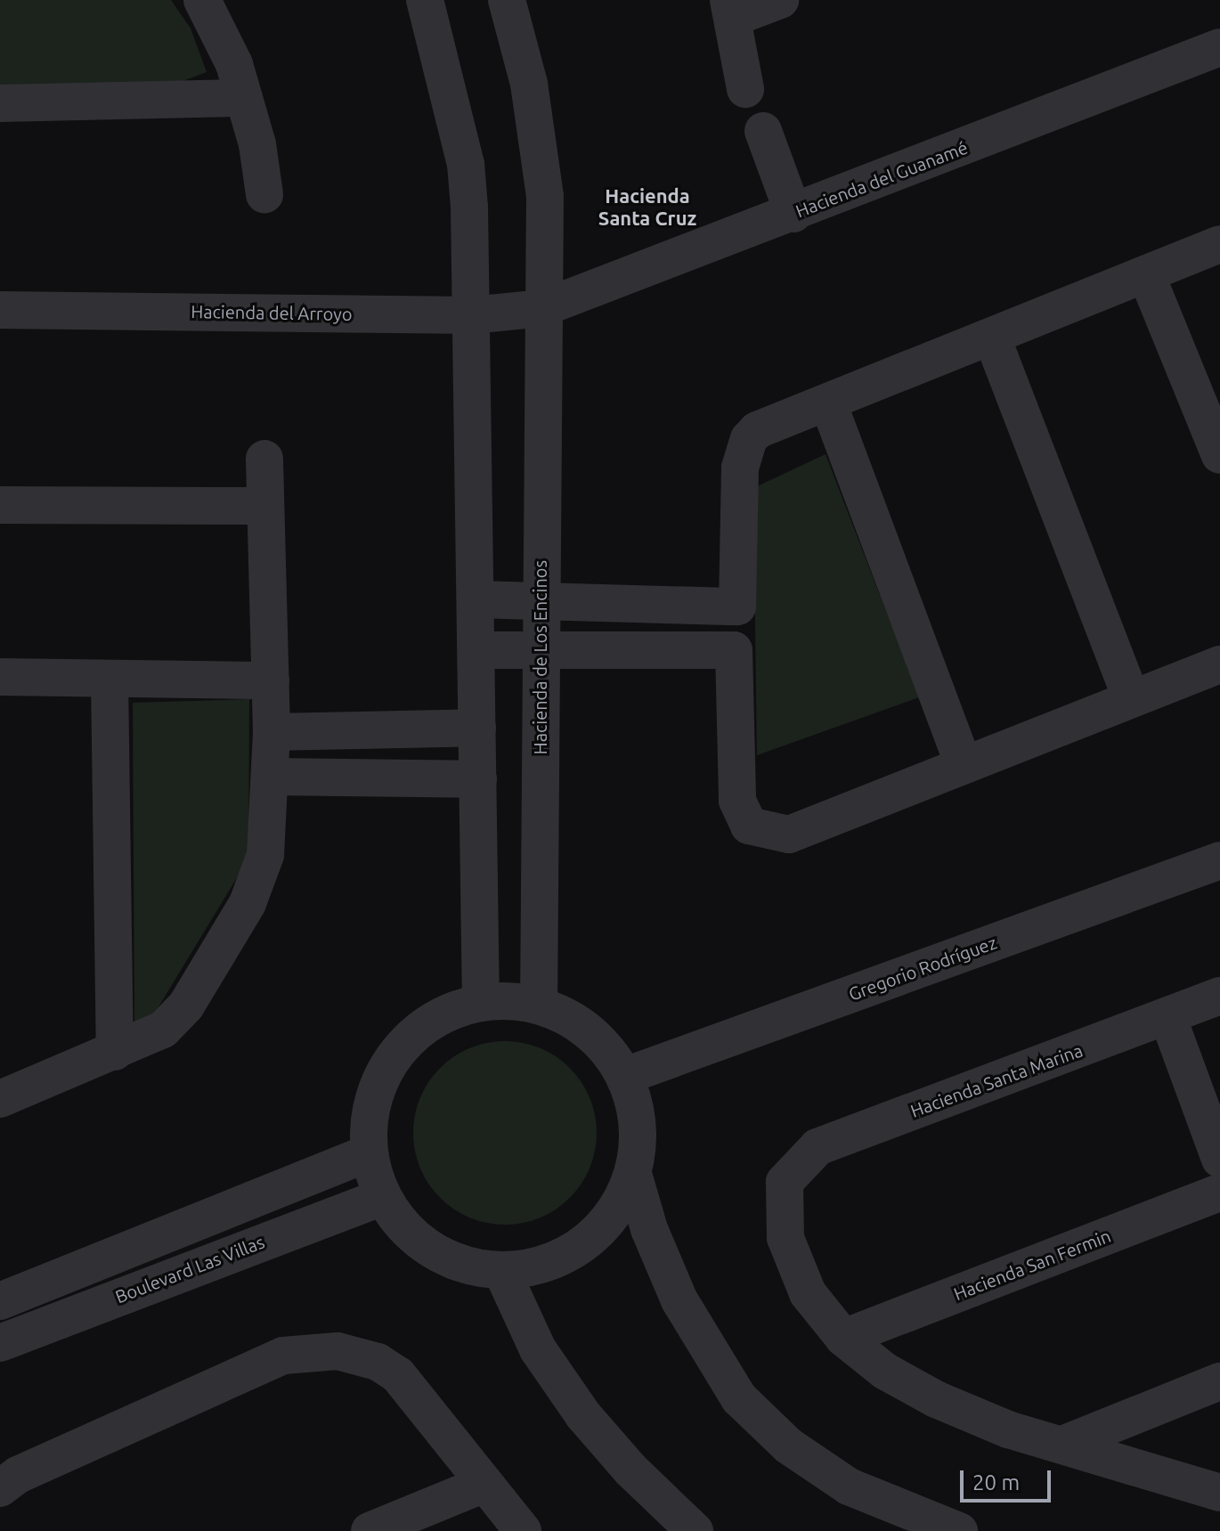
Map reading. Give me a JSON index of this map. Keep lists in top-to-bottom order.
{
  "streets": {
    "street": [
      "Hacienda del Guanamé",
      "Hacienda del Arroyo",
      "Hacienda de Los Encinos",
      "Gregorio Rodríguez",
      "Hacienda Santa Marina",
      "Hacienda San Fermin",
      "Boulevard Las Villas"
    ]
  },
  "crossings": [
    ["Hacienda del Guanamé", "Hacienda del Arroyo"],
    ["Hacienda del Guanamé", "Hacienda de Los Encinos"],
    ["Hacienda del Arroyo", "Hacienda de Los Encinos"],
    ["Hacienda Santa Marina", "Hacienda San Fermin"]
  ],
  "districts": ["Hacienda Santa Cruz"],
  "scale_bar": "20 m"
}
